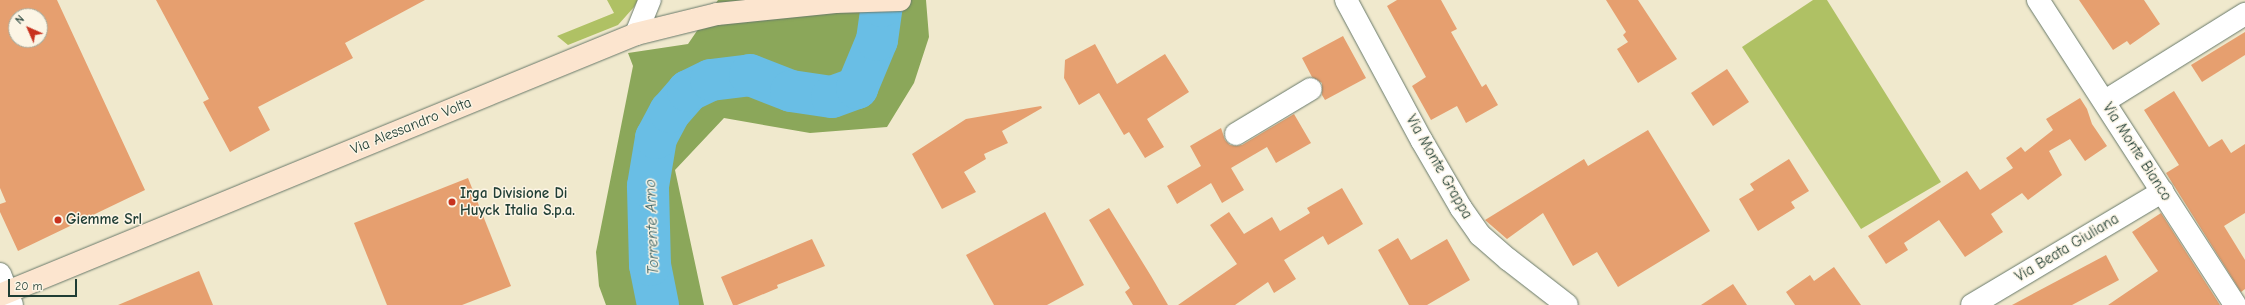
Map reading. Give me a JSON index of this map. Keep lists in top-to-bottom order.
{
  "streets": {
    "street": [
      "Via Alessandro Volta",
      "Via Monte Bianco",
      "Via Monte Grappa",
      "Via Beata Giuliana"
    ]
  },
  "crossings": [
    ["Via Monte Bianco", "Via Beata Giuliana"]
  ],
  "water": ["Torrente Arno"],
  "places": ["Irga Divisione Di Huyck Italia S.p.a.", "Giemme Srl"],
  "scale_bar": "20 m",
  "north": "top left"
}
